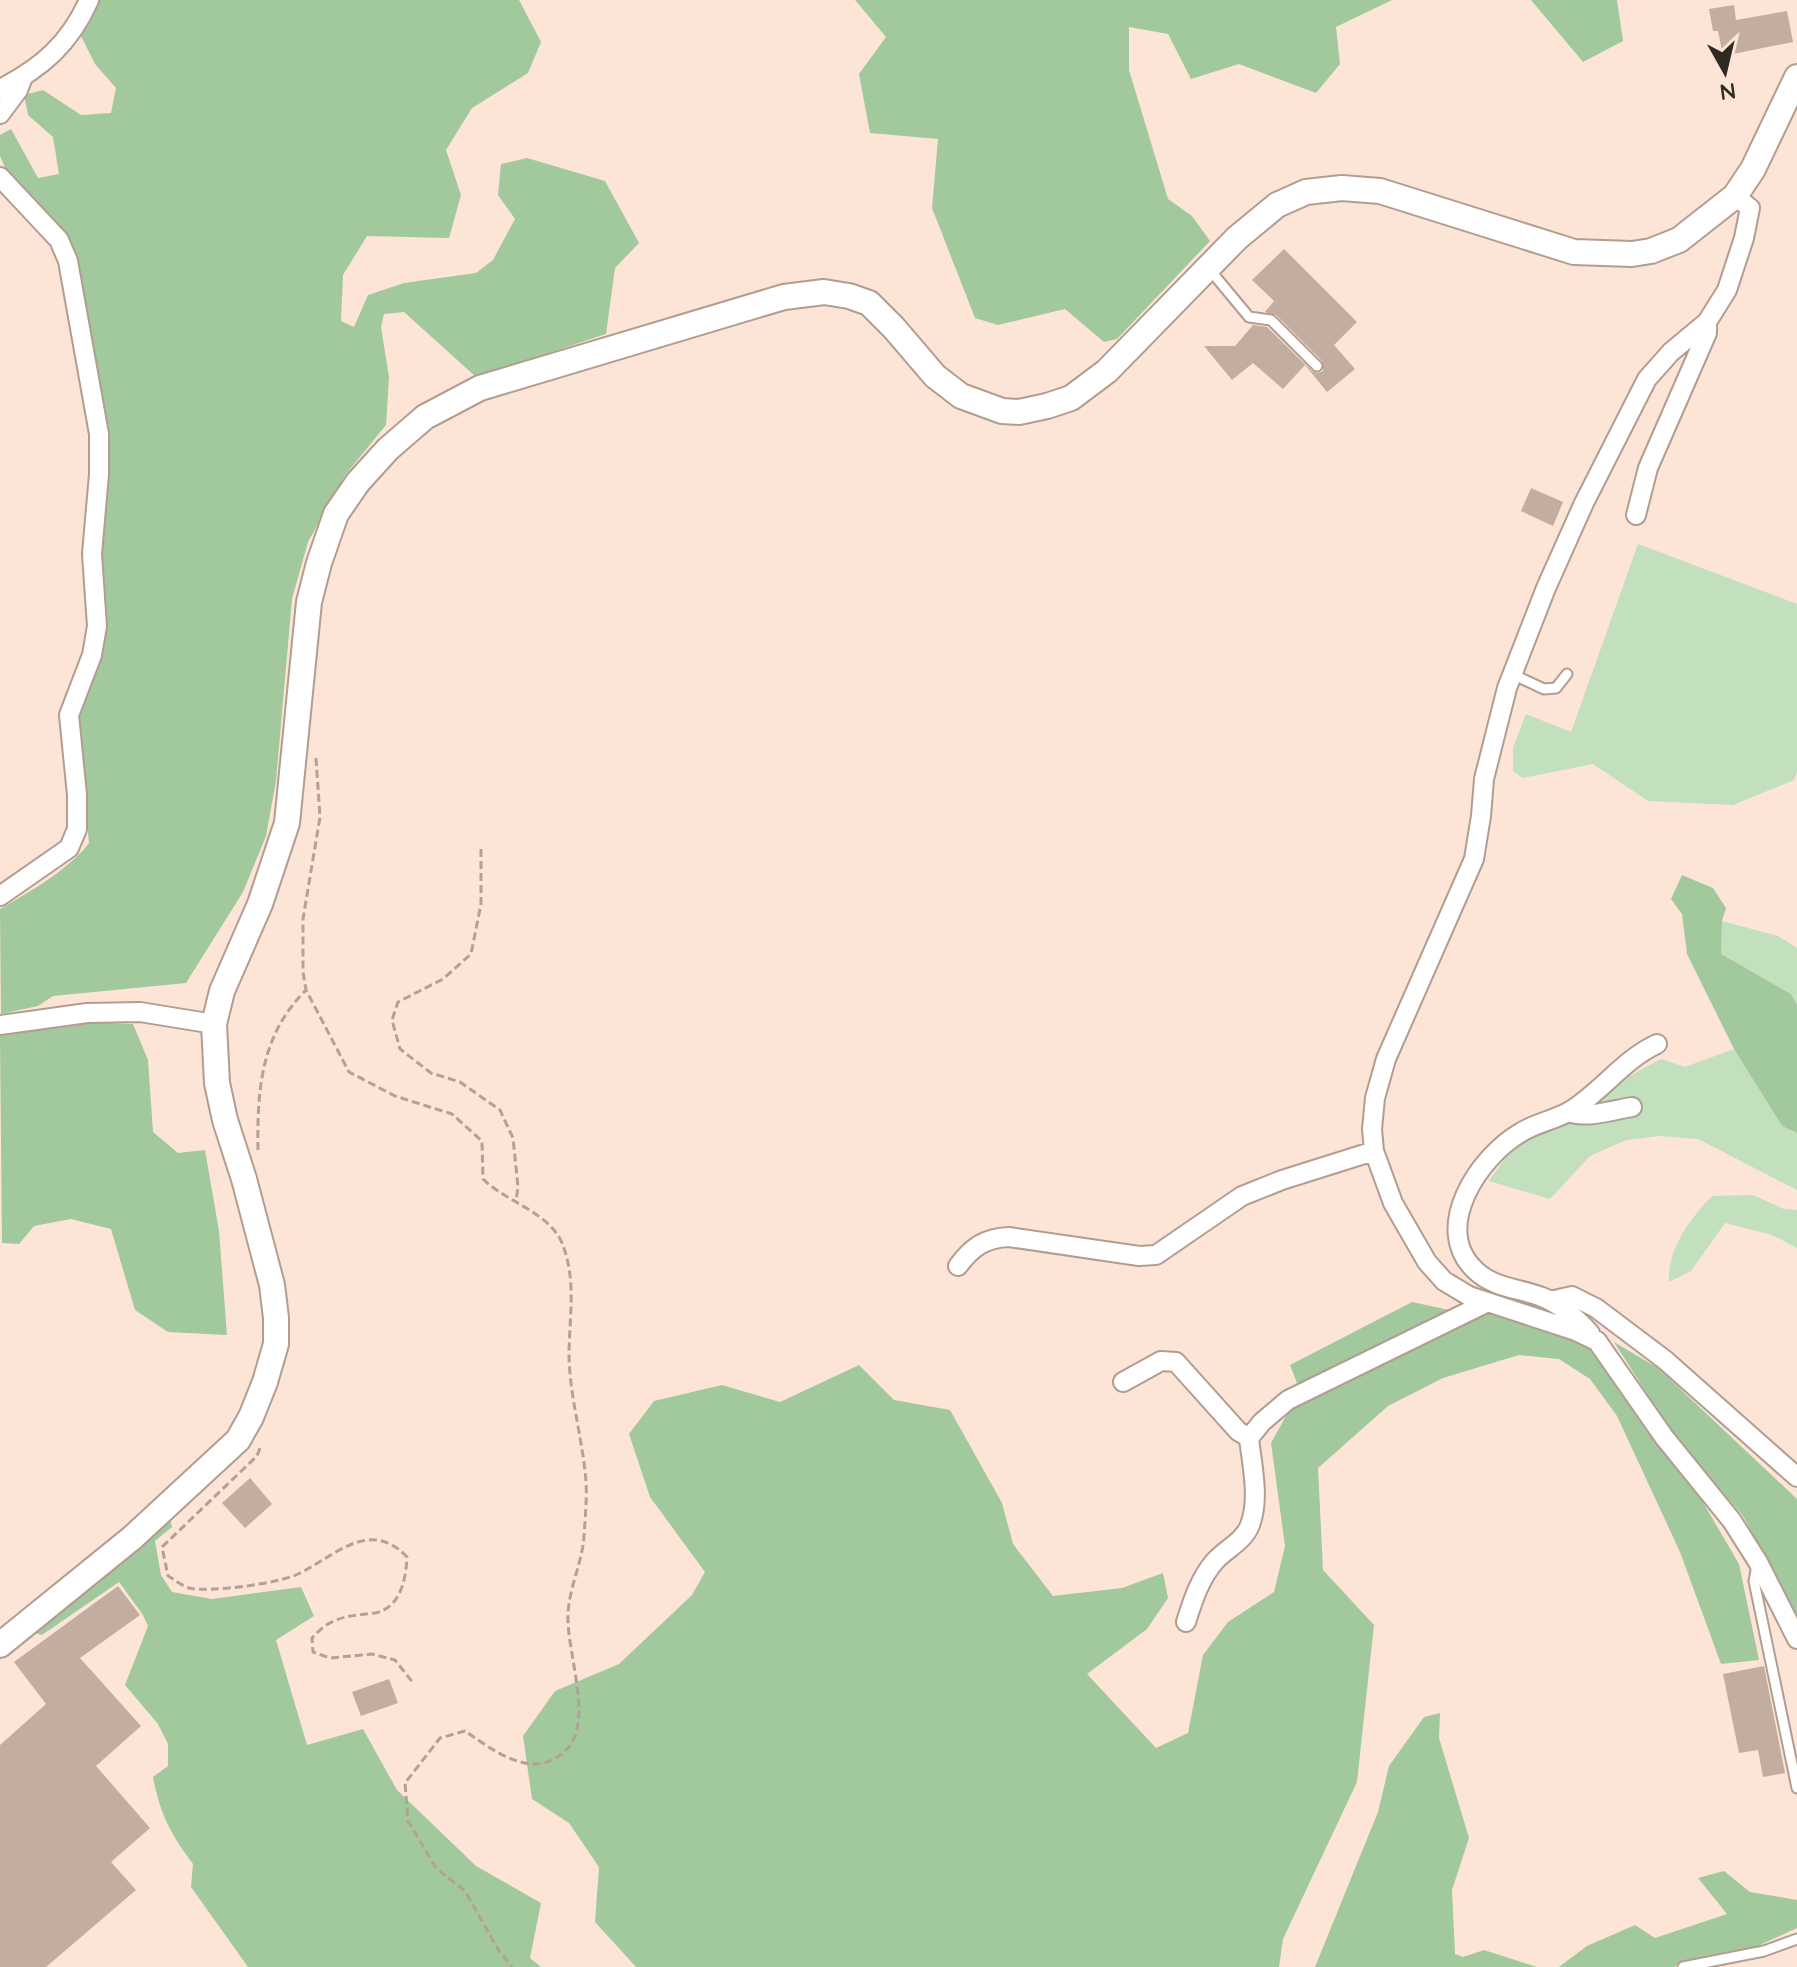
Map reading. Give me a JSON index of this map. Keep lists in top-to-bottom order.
{
  "north": "bottom"
}
